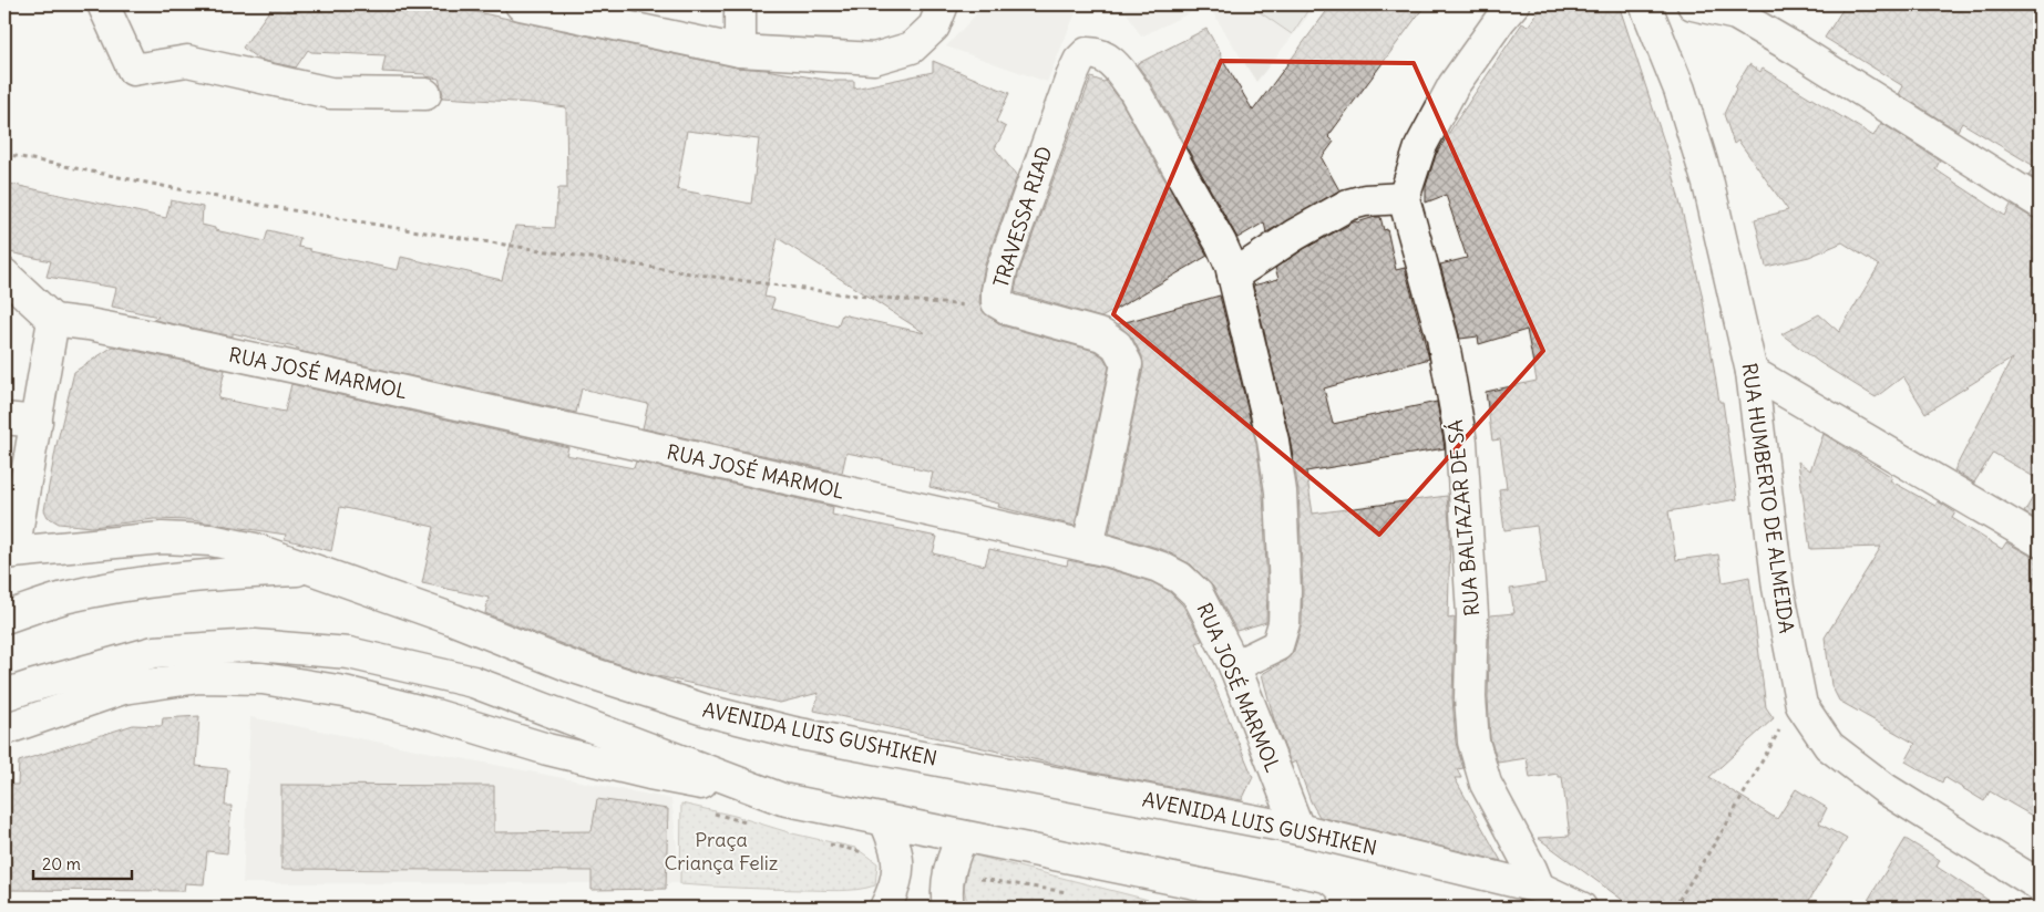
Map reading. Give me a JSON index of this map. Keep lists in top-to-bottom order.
{
  "streets": {
    "street": [
      "TRAVESSA RIAD",
      "RUA JOSÉ MARMOL",
      "RUA HUMBERTO DE ALMEIDA",
      "RUA BALTAZAR DE SÁ",
      "AVENIDA LUIS GUSHIKEN"
    ]
  },
  "crossings": [
    ["TRAVESSA RIAD", "RUA JOSÉ MARMOL"],
    ["RUA JOSÉ MARMOL", "AVENIDA LUIS GUSHIKEN"],
    ["RUA BALTAZAR DE SÁ", "AVENIDA LUIS GUSHIKEN"]
  ],
  "parks": ["Praça Criança Feliz"],
  "scale_bar": "20 m"
}
